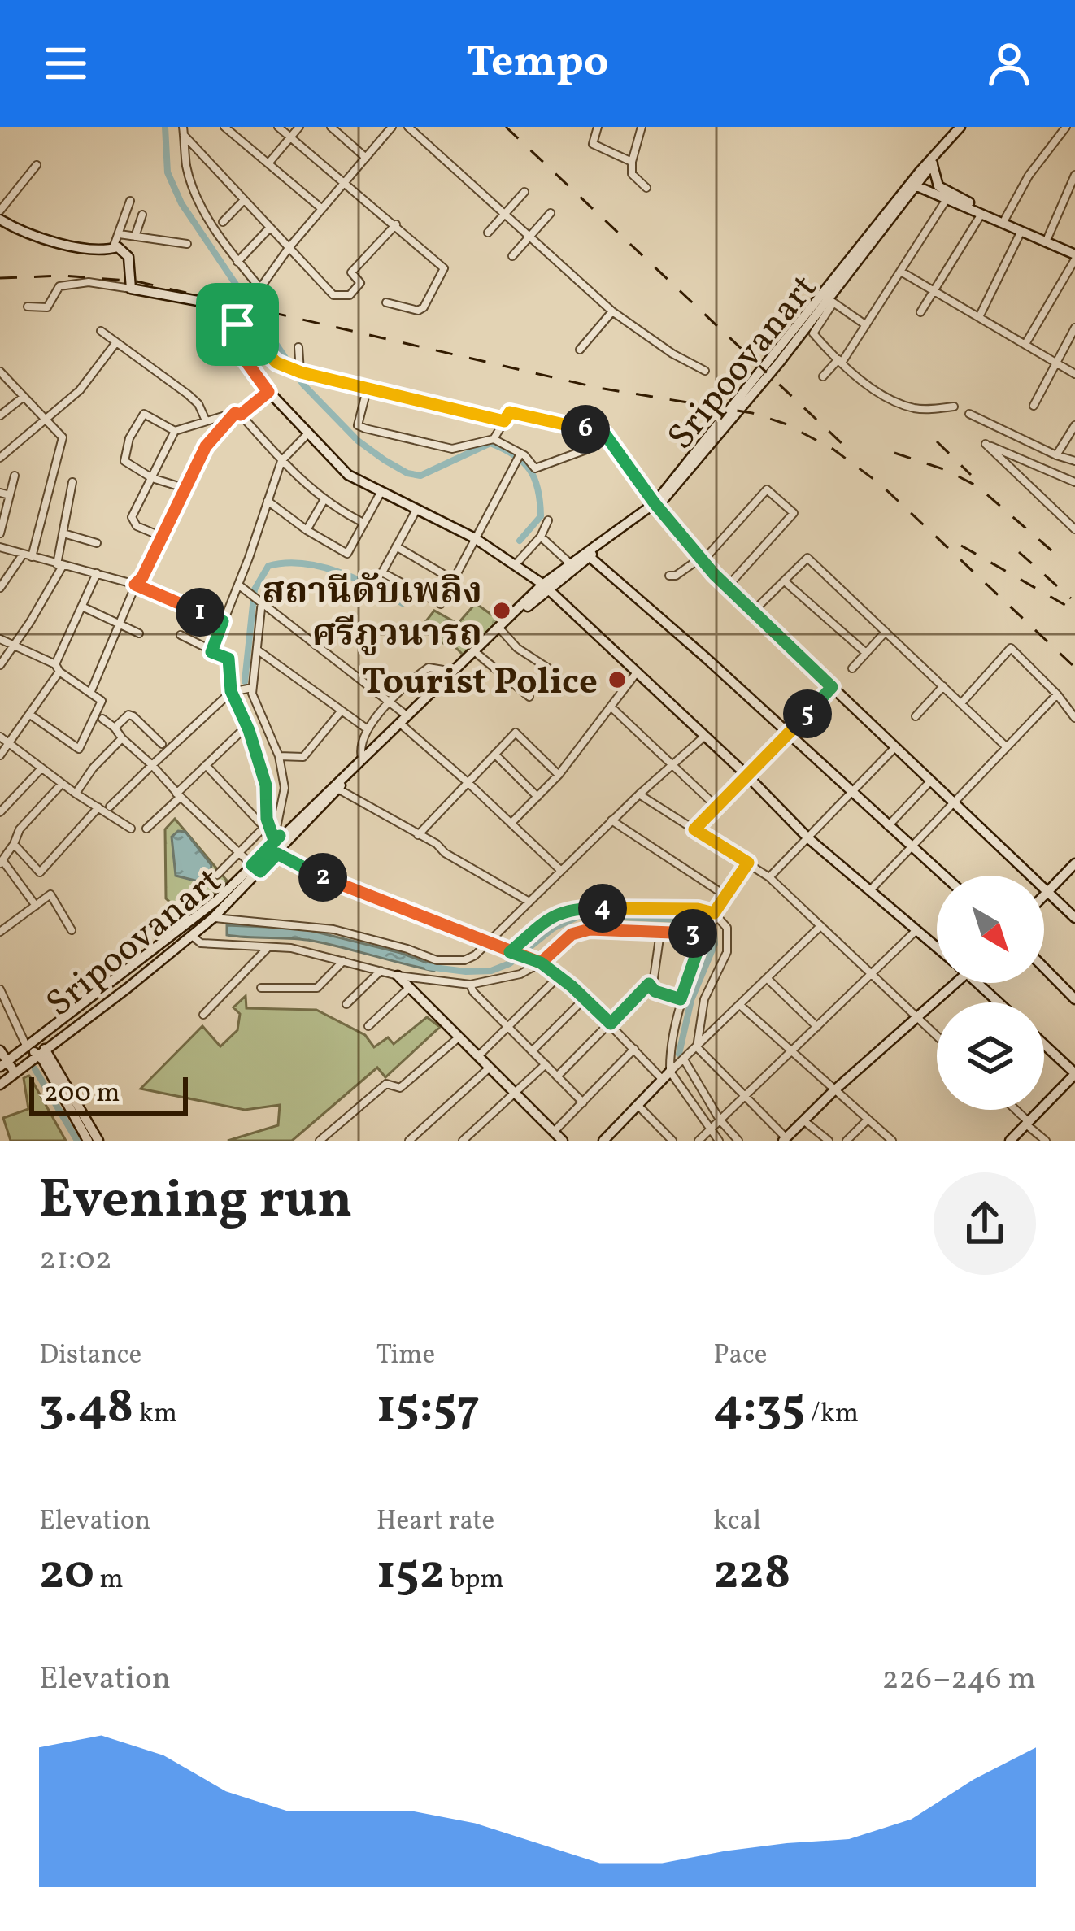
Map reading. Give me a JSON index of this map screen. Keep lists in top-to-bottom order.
{
  "streets": {
    "street": ["Sripoovanart"]
  },
  "places": ["สถานีดับเพลิง ศรีภูวนารถ", "Tourist Police"],
  "scale_bar": "200 m",
  "north": "bottom right",
  "page": {
    "header": "Tempo",
    "pins": [
      "6",
      "1",
      "5",
      "2",
      "4",
      "3"
    ],
    "scale": "200 m",
    "heading": ["Evening run", "21:02"],
    "stats": [
      ["Distance", "3.48 km"],
      ["Time", "15:57"],
      ["Pace", "4:35 /km"],
      ["Elevation", "20 m"],
      ["Heart rate", "152 bpm"],
      ["kcal", "228"]
    ],
    "chart": ["Elevation", "226–246 m"]
  }
}
